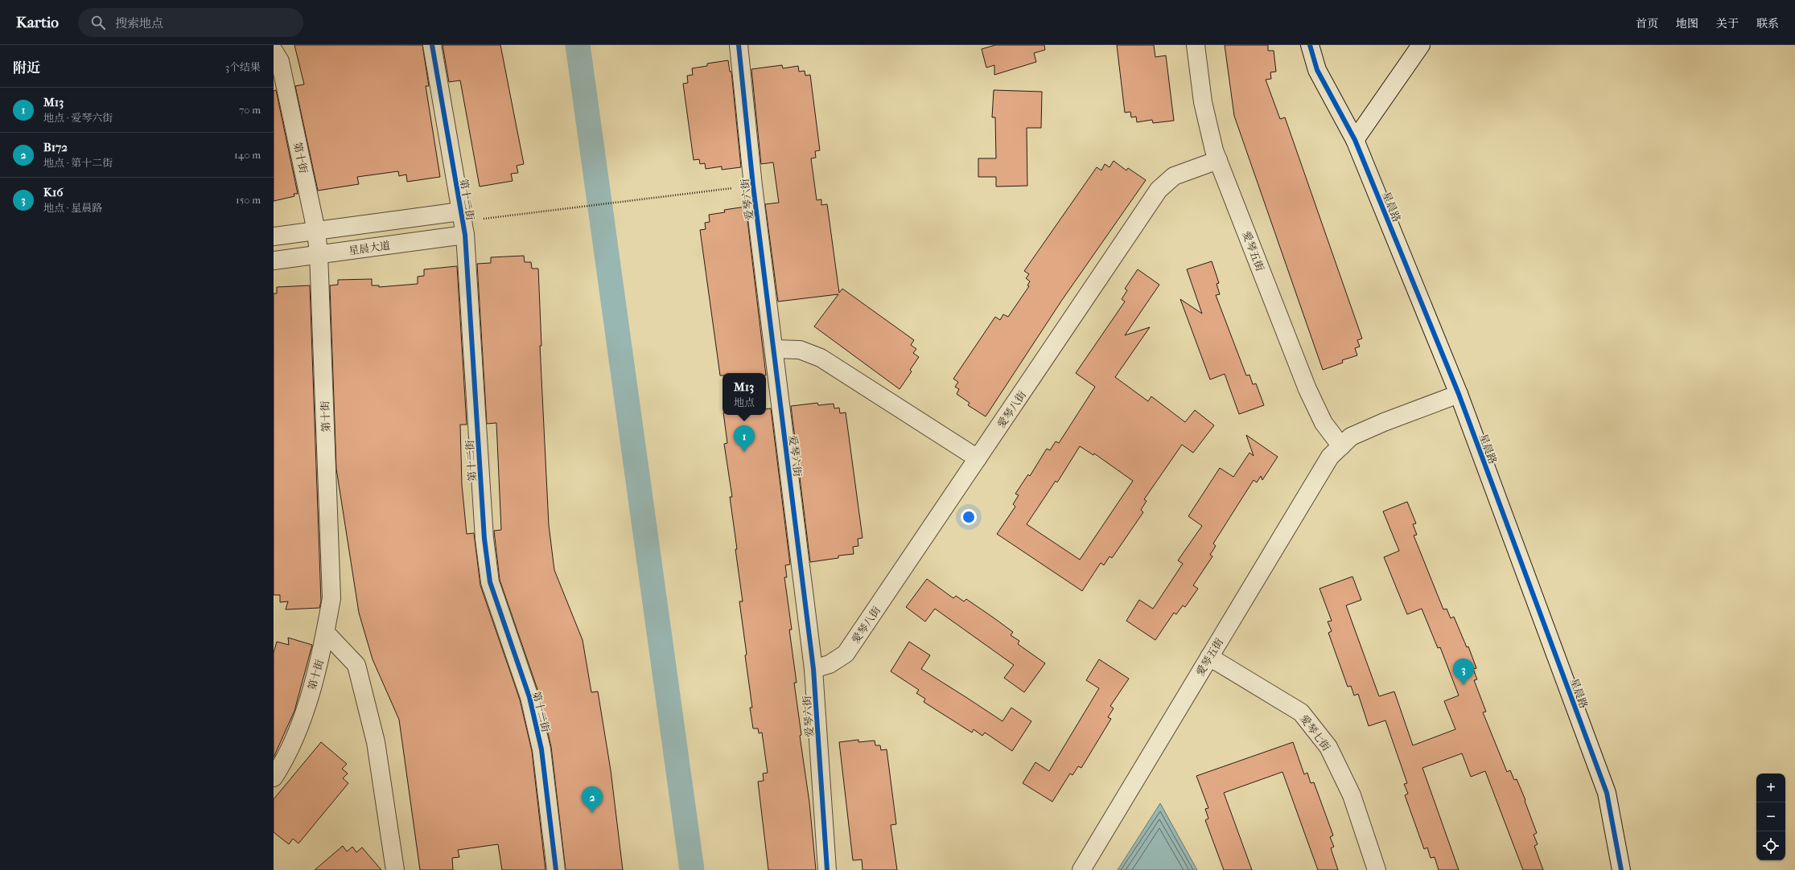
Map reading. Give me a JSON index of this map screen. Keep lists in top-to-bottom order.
{
  "streets": {
    "street": [
      "第十街",
      "第十二街",
      "爱琴六街",
      "星晨路",
      "星晨大道",
      "愛琴五街",
      "愛琴八街",
      "愛琴七街"
    ]
  },
  "crossings": [
    ["第十街", "星晨大道"],
    ["第十二街", "星晨大道"],
    ["爱琴六街", "愛琴八街"],
    ["星晨路", "愛琴五街"],
    ["愛琴五街", "愛琴八街"],
    ["愛琴五街", "愛琴七街"]
  ],
  "page": {
    "header": "Kartio",
    "search": "搜索地点",
    "nav": [
      "首页",
      "地图",
      "关于",
      "联系"
    ],
    "heading": ["附近", "3个结果"],
    "list": [
      {
        "mark": "1",
        "name": "M13",
        "note": "地点 · 爱琴六街",
        "value": "70 m"
      },
      {
        "mark": "2",
        "name": "B172",
        "note": "地点 · 第十二街",
        "value": "140 m"
      },
      {
        "mark": "3",
        "name": "K16",
        "note": "地点 · 星晨路",
        "value": "150 m"
      }
    ],
    "popup": ["M13", "地点"],
    "pins": ["1", "3", "2"],
    "map_buttons": ["+", "−"]
  }
}
